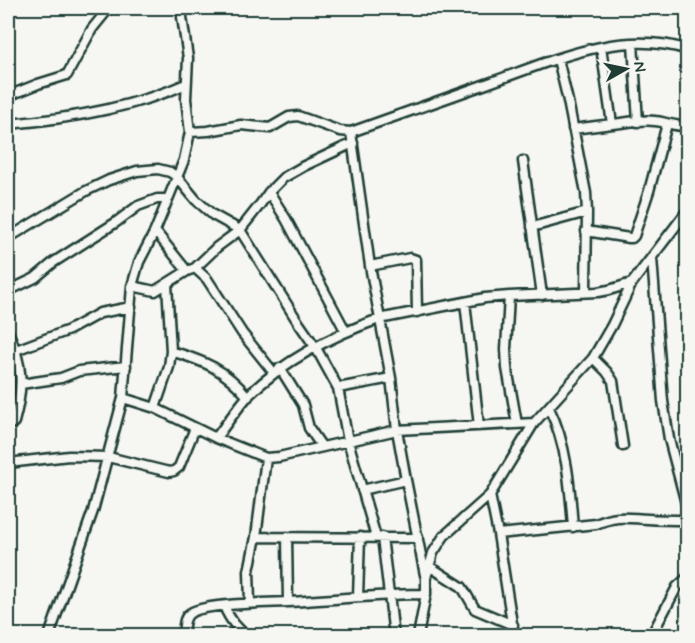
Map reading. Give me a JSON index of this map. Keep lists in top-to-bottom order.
{
  "north": "right"
}
